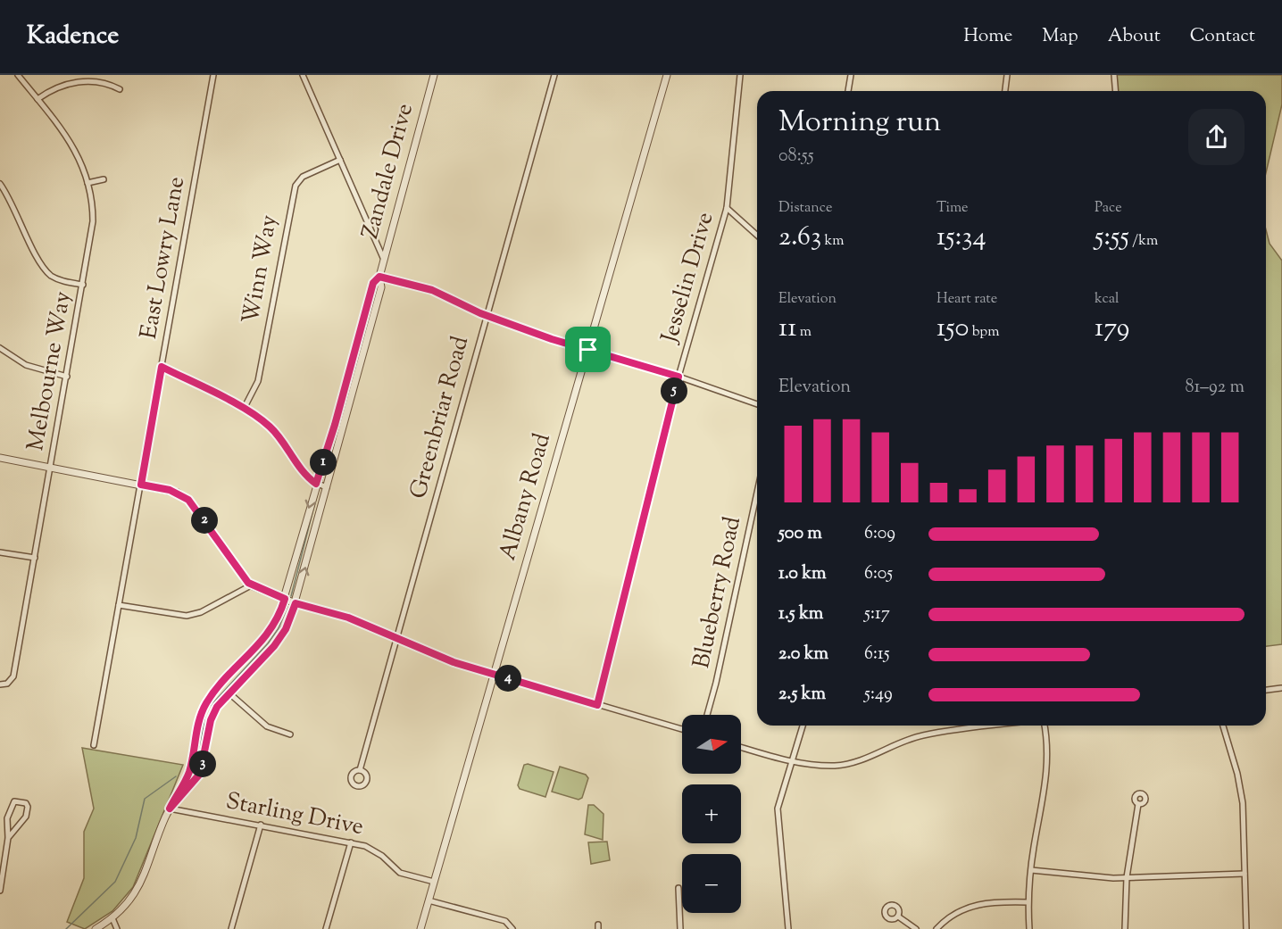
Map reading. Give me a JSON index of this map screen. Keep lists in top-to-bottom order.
{
  "streets": {
    "street": [
      "Zandale Drive",
      "East Lowry Lane",
      "Winn Way",
      "Jesselin Drive",
      "Melbourne Way",
      "Greenbriar Road",
      "Albany Road",
      "Blueberry Road",
      "Starling Drive"
    ]
  },
  "crossings": [
    ["Zandale Drive", "Starling Drive"],
    ["Albany Road", "Starling Drive"]
  ],
  "north": "right",
  "page": {
    "header": "Kadence",
    "nav": [
      "Home",
      "Map",
      "About",
      "Contact"
    ],
    "heading": ["Morning run", "08:55"],
    "stats": [
      ["Distance", "2.63 km"],
      ["Time", "15:34"],
      ["Pace", "5:55 /km"],
      ["Elevation", "11 m"],
      ["Heart rate", "150 bpm"],
      ["kcal", "179"]
    ],
    "chart": ["Elevation", "81–92 m"],
    "pins": [
      "5",
      "1",
      "2",
      "4",
      "3"
    ],
    "list": [
      {
        "name": "500 m",
        "note": "6:09"
      },
      {
        "name": "1.0 km",
        "note": "6:05"
      },
      {
        "name": "1.5 km",
        "note": "5:17"
      },
      {
        "name": "2.0 km",
        "note": "6:15"
      },
      {
        "name": "2.5 km",
        "note": "5:49"
      }
    ],
    "map_buttons": ["+", "−"]
  }
}
